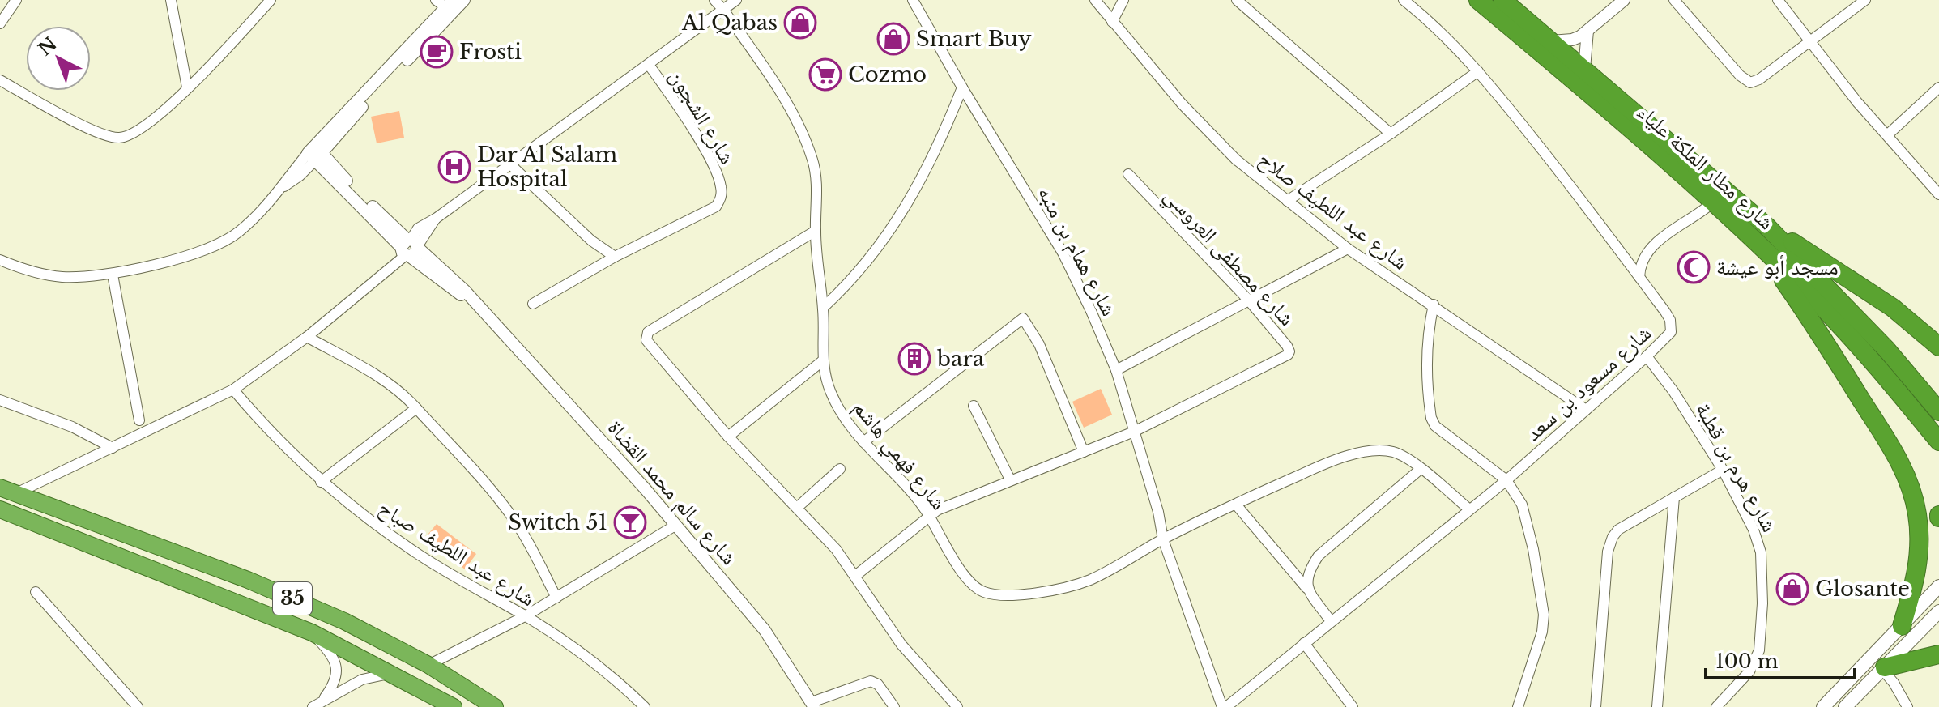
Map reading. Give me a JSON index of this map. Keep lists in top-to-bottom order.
{
  "streets": {
    "highway": ["شارع مطار الملكة علياء", "35"],
    "street": [
      "شارع الشجون",
      "شارع عبد اللطيف صلاح",
      "شارع همام بن منبه",
      "شارع مصطفى العروسي",
      "شارع مسعود بن سعد",
      "شارع فهمي هاشم",
      "شارع هرم بن قطبة",
      "شارع سالم محمد القضاة",
      "شارع عبد اللطيف صباح"
    ]
  },
  "crossings": [
    ["شارع عبد اللطيف صلاح", "شارع مسعود بن سعد"],
    ["شارع همام بن منبه", "شارع مصطفى العروسي"],
    ["شارع همام بن منبه", "شارع مسعود بن سعد"],
    ["شارع همام بن منبه", "شارع فهمي هاشم"],
    ["شارع مسعود بن سعد", "شارع فهمي هاشم"],
    ["شارع مسعود بن سعد", "شارع هرم بن قطبة"]
  ],
  "places": {
    "shop": ["Al Qabas", "Smart Buy", "Glosante"],
    "cafe": ["Frosti"],
    "supermarket": ["Cozmo"],
    "hospital": ["Dar Al Salam Hospital"],
    "mosque": ["مسجد أبو عيشة"],
    "building": ["bara"],
    "bar": ["Switch 51"]
  },
  "scale_bar": "100 m",
  "north": "top left"
}
